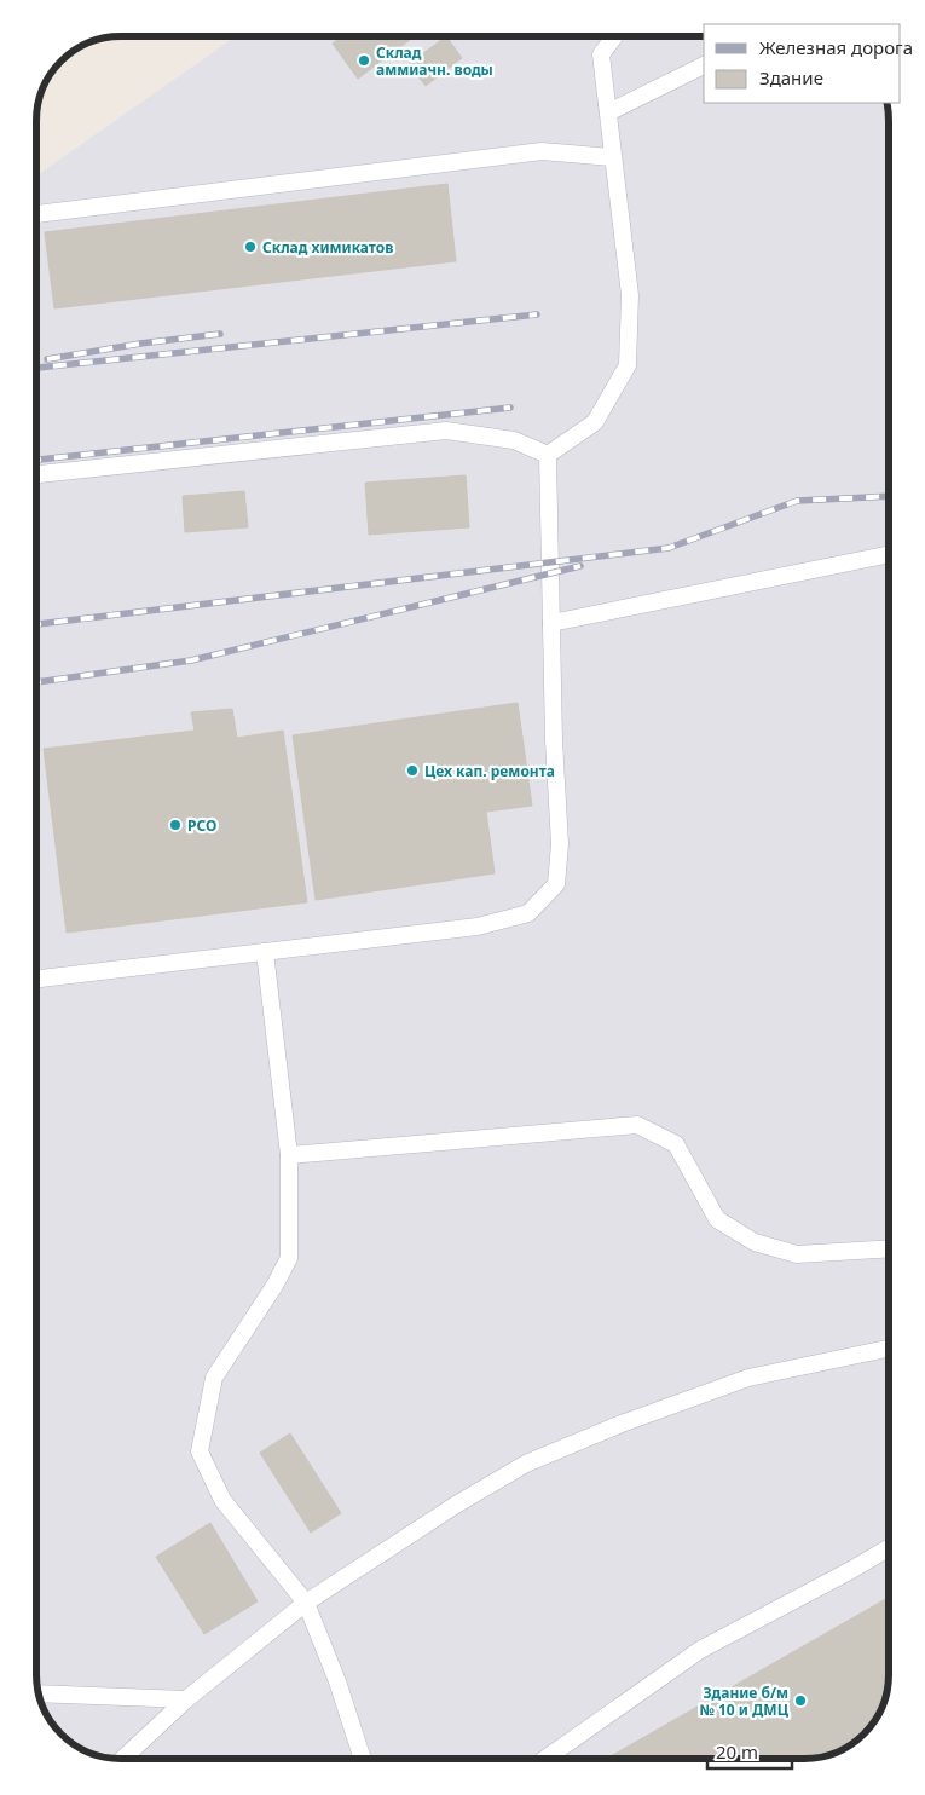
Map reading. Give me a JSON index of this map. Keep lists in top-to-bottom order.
{
  "places": [
    "Склад аммиачн. воды",
    "Склад химикатов",
    "Цех кап. ремонта",
    "РСО",
    "Здание б/м № 10 и ДМЦ"
  ],
  "legend": ["Железная дорога", "Здание"],
  "scale_bar": "20 m"
}
